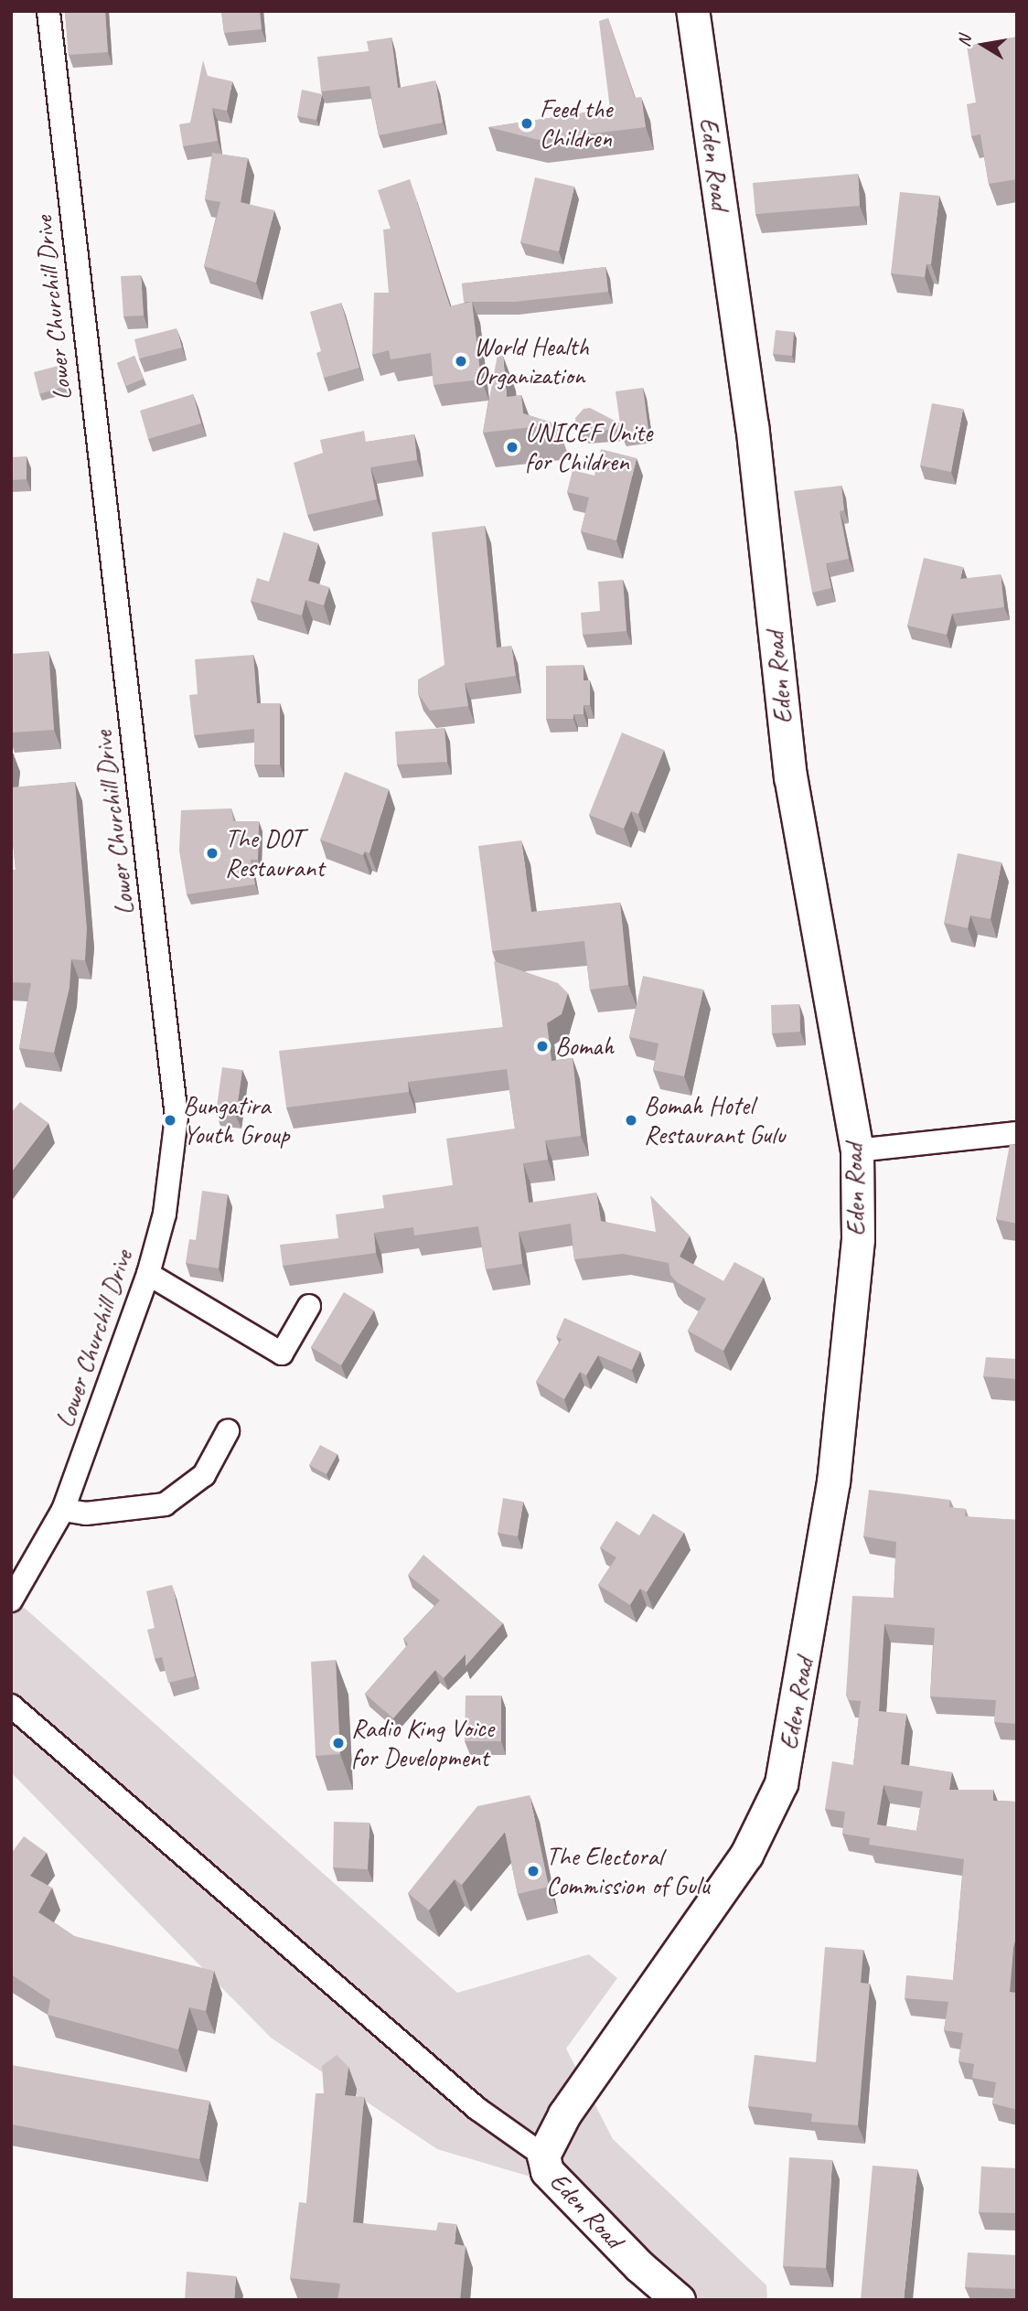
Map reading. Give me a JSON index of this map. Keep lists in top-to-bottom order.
{
  "streets": {
    "street": ["Eden Road", "Lower Churchill Drive"]
  },
  "places": [
    "Feed the Children",
    "World Health Organization",
    "UNICEF Unite for Children",
    "The DOT Restaurant",
    "Bomah",
    "Bungatira Youth Group",
    "Bomah Hotel Restaurant Gulu",
    "Radio King Voice for Development",
    "The Electoral Commission of Gulu"
  ],
  "north": "left"
}
